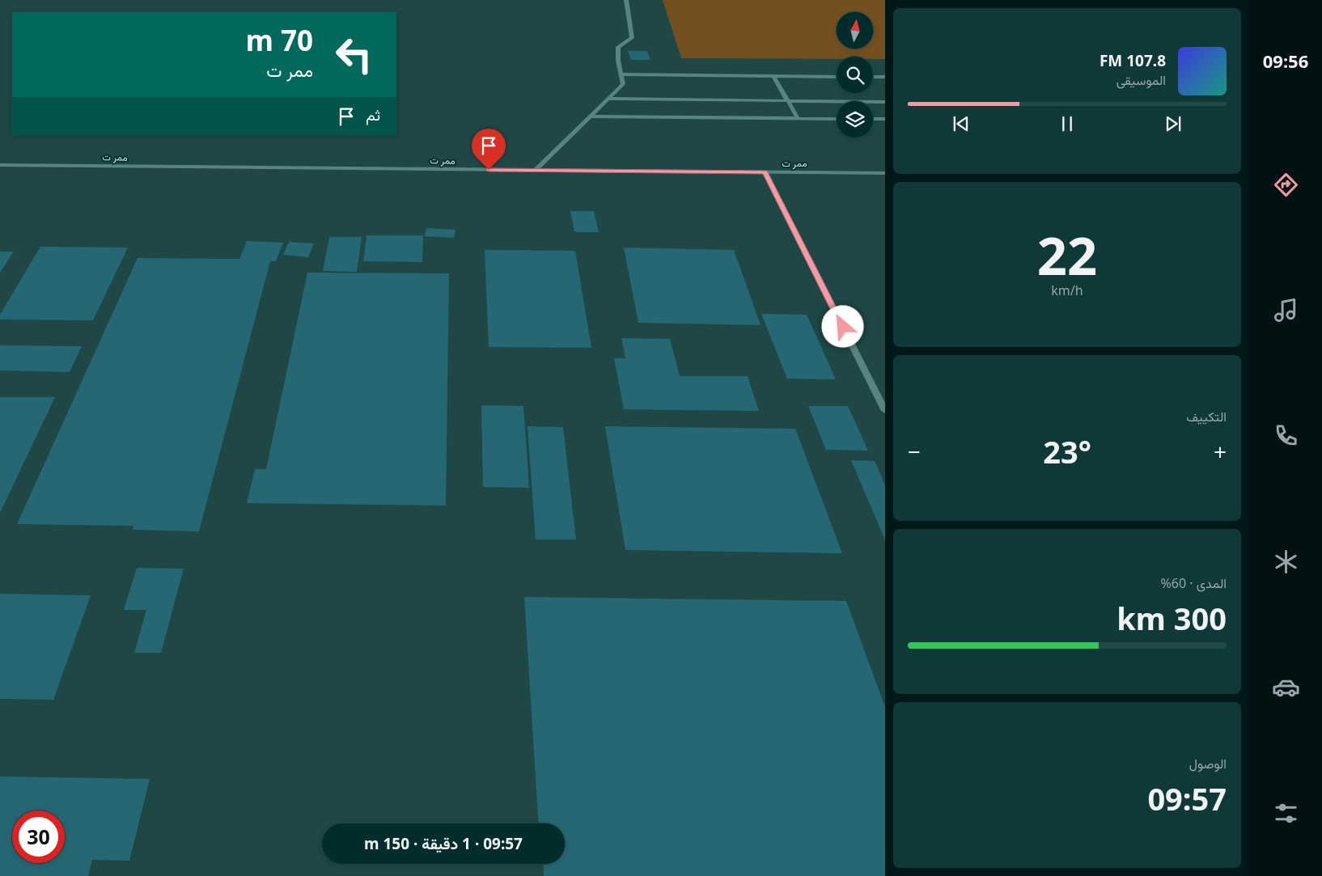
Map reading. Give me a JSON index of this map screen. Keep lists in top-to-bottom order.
{
  "streets": {
    "street": ["ممر ت"]
  },
  "north": "top",
  "page": {
    "tabs": "09:56",
    "turn": ["70 m", "ممر ت"],
    "song": ["107.8 FM", "الموسيقى"],
    "then": "ثم",
    "tile": [
      ["22", "km/h"],
      "التكييف",
      ["المدى · 60%", "300 km"],
      ["الوصول", "09:57"]
    ],
    "heat": ["−", "23°", "+"],
    "limit": "30",
    "trip": "09:57 · 1 دقيقة · 150 m"
  }
}
